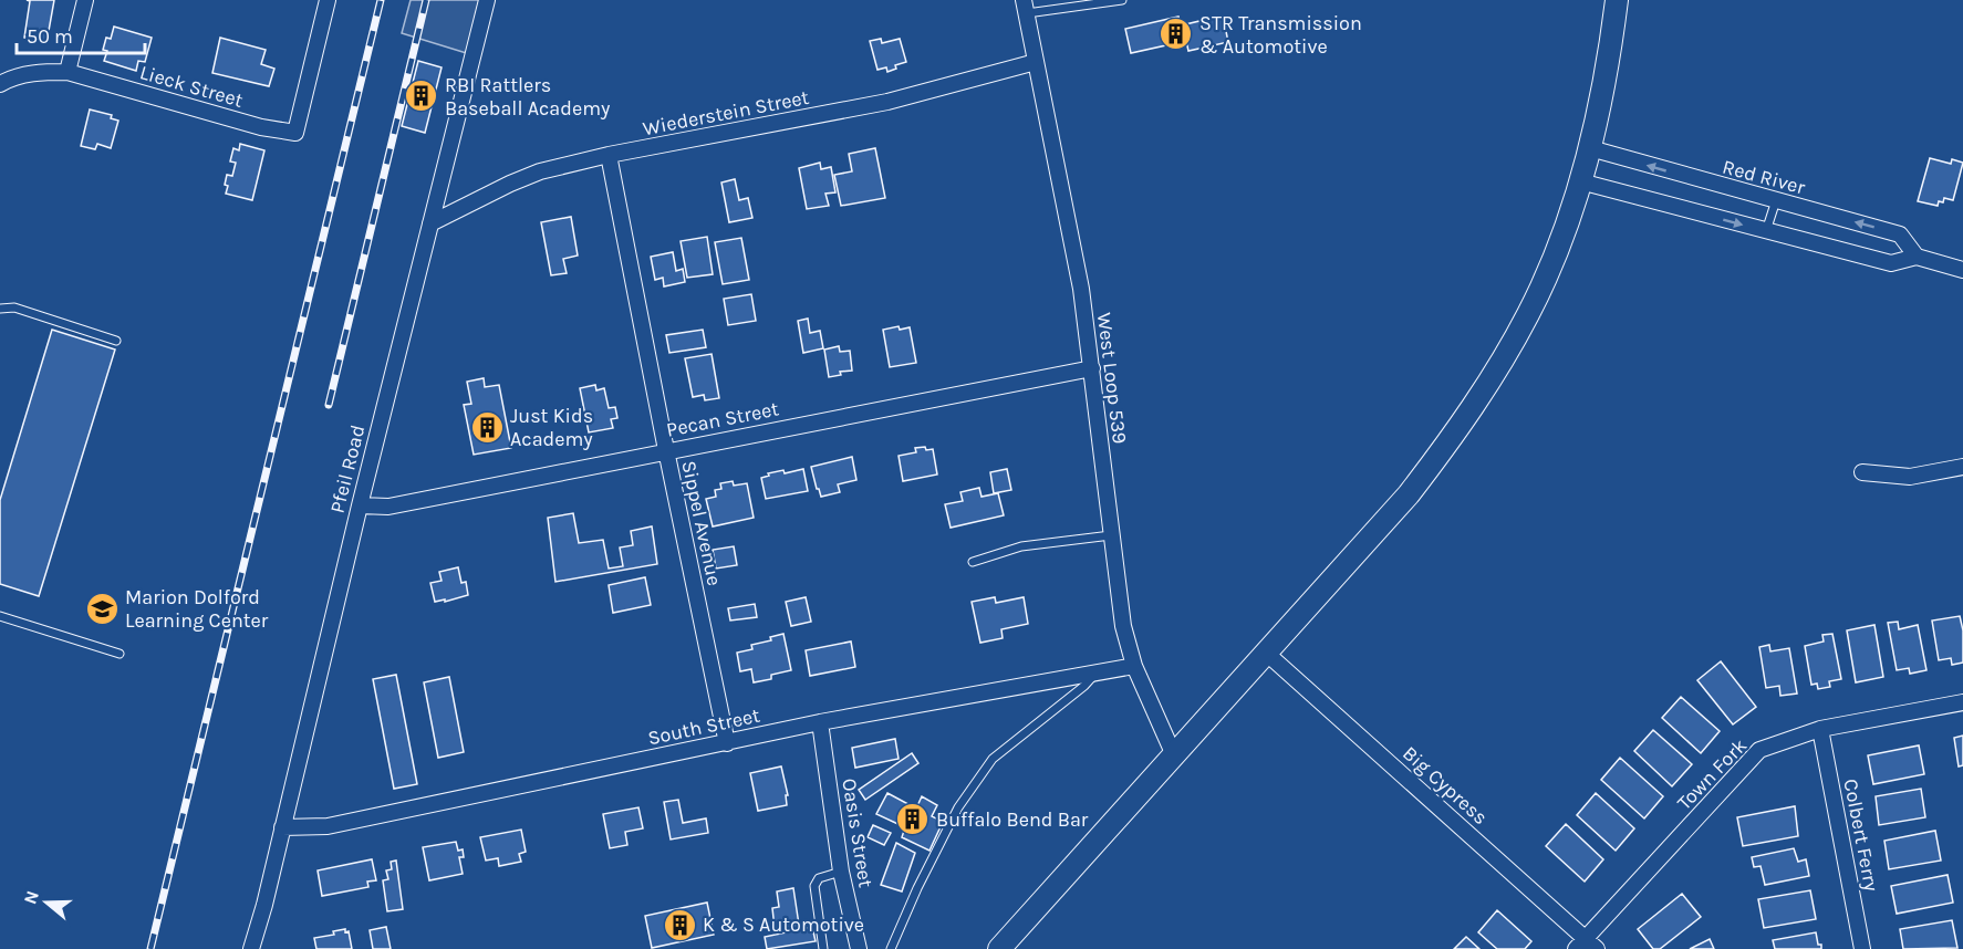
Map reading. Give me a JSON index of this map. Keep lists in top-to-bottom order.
{
  "streets": {
    "street": [
      "Lieck Street",
      "Wiederstein Street",
      "Red River",
      "West Loop 539",
      "Pecan Street",
      "Pfeil Road",
      "Sippel Avenue",
      "South Street",
      "Town Fork",
      "Big Cypress",
      "Oasis Street",
      "Colbert Ferry"
    ]
  },
  "crossings": [
    ["Wiederstein Street", "West Loop 539"],
    ["Wiederstein Street", "Pfeil Road"],
    ["Wiederstein Street", "Sippel Avenue"],
    ["West Loop 539", "Pecan Street"],
    ["West Loop 539", "South Street"],
    ["Pecan Street", "Pfeil Road"],
    ["Pecan Street", "Sippel Avenue"],
    ["Pfeil Road", "South Street"],
    ["Sippel Avenue", "South Street"],
    ["South Street", "Oasis Street"],
    ["Town Fork", "Big Cypress"],
    ["Town Fork", "Colbert Ferry"]
  ],
  "places": {
    "building": [
      "STR Transmission & Automotive",
      "RBI Rattlers Baseball Academy",
      "Just Kids Academy",
      "Buffalo Bend Bar",
      "K & S Automotive"
    ],
    "school or university": ["Marion Dolford Learning Center"]
  },
  "scale_bar": "50 m",
  "north": "left"
}
